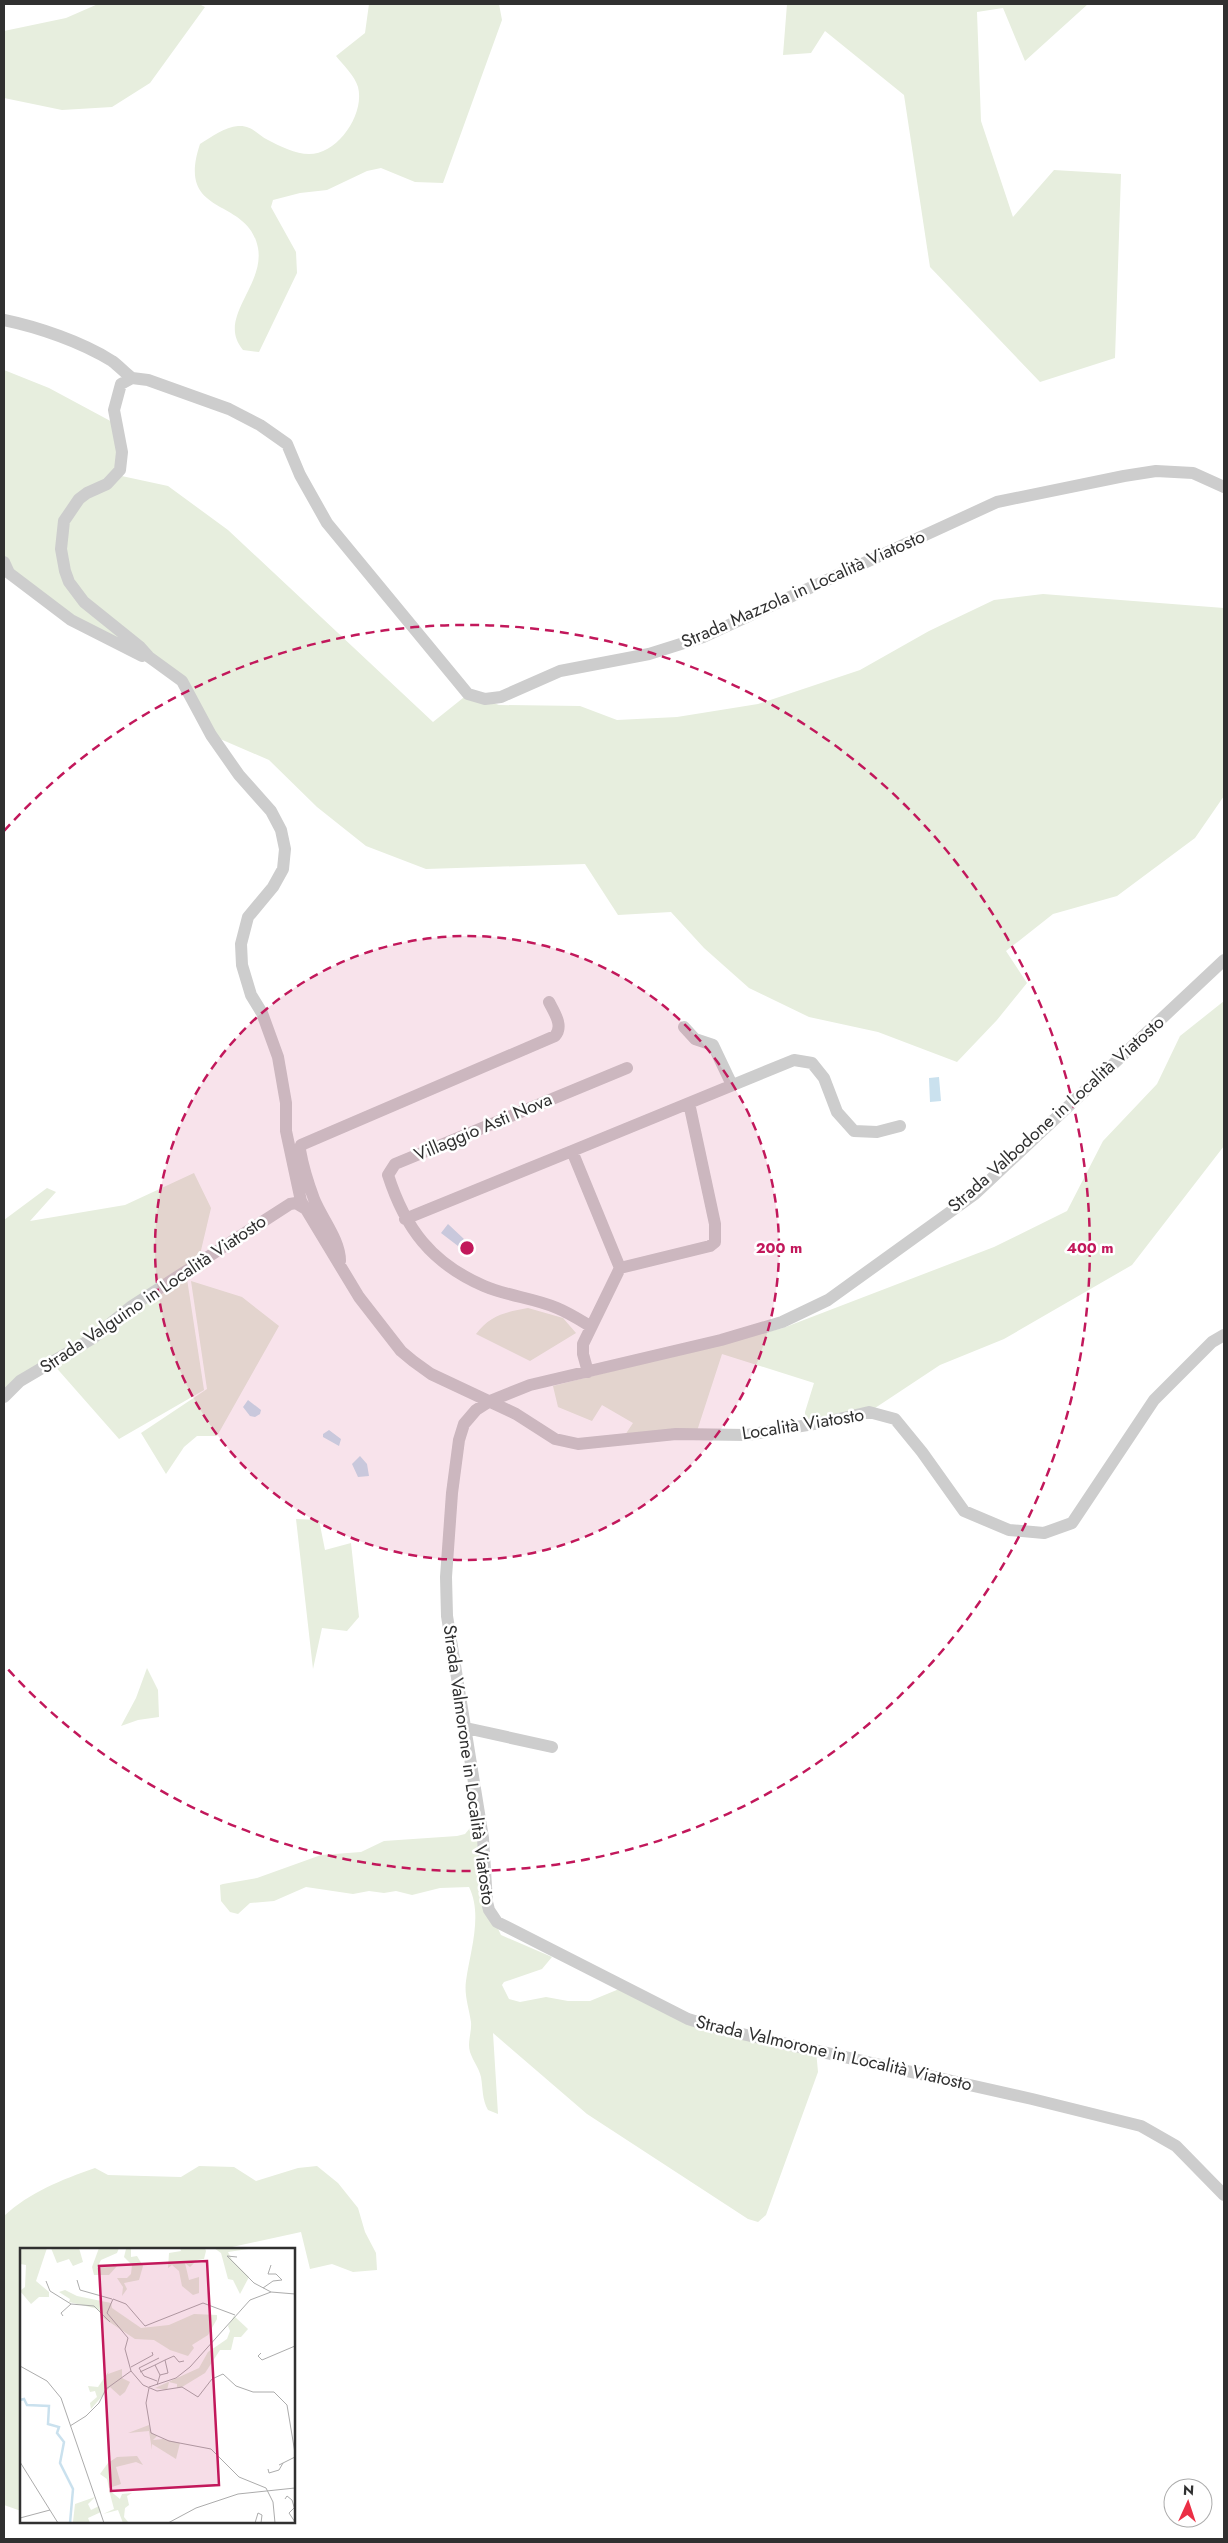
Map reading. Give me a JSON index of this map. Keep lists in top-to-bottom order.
{
  "streets": {
    "street": [
      "Strada Mazzola in Località Viatosto",
      "Strada Valbodone in Località Viatosto",
      "Villaggio Asti Nova",
      "Strada Valguino in Località Viatosto",
      "Località Viatosto",
      "Strada Valmorone in Località Viatosto"
    ]
  },
  "crossings": [
    ["Strada Valbodone in Località Viatosto", "Località Viatosto"],
    ["Strada Valbodone in Località Viatosto", "Strada Valmorone in Località Viatosto"],
    ["Località Viatosto", "Strada Valmorone in Località Viatosto"]
  ],
  "north": "top",
  "rings": ["200 m", "400 m"]
}
